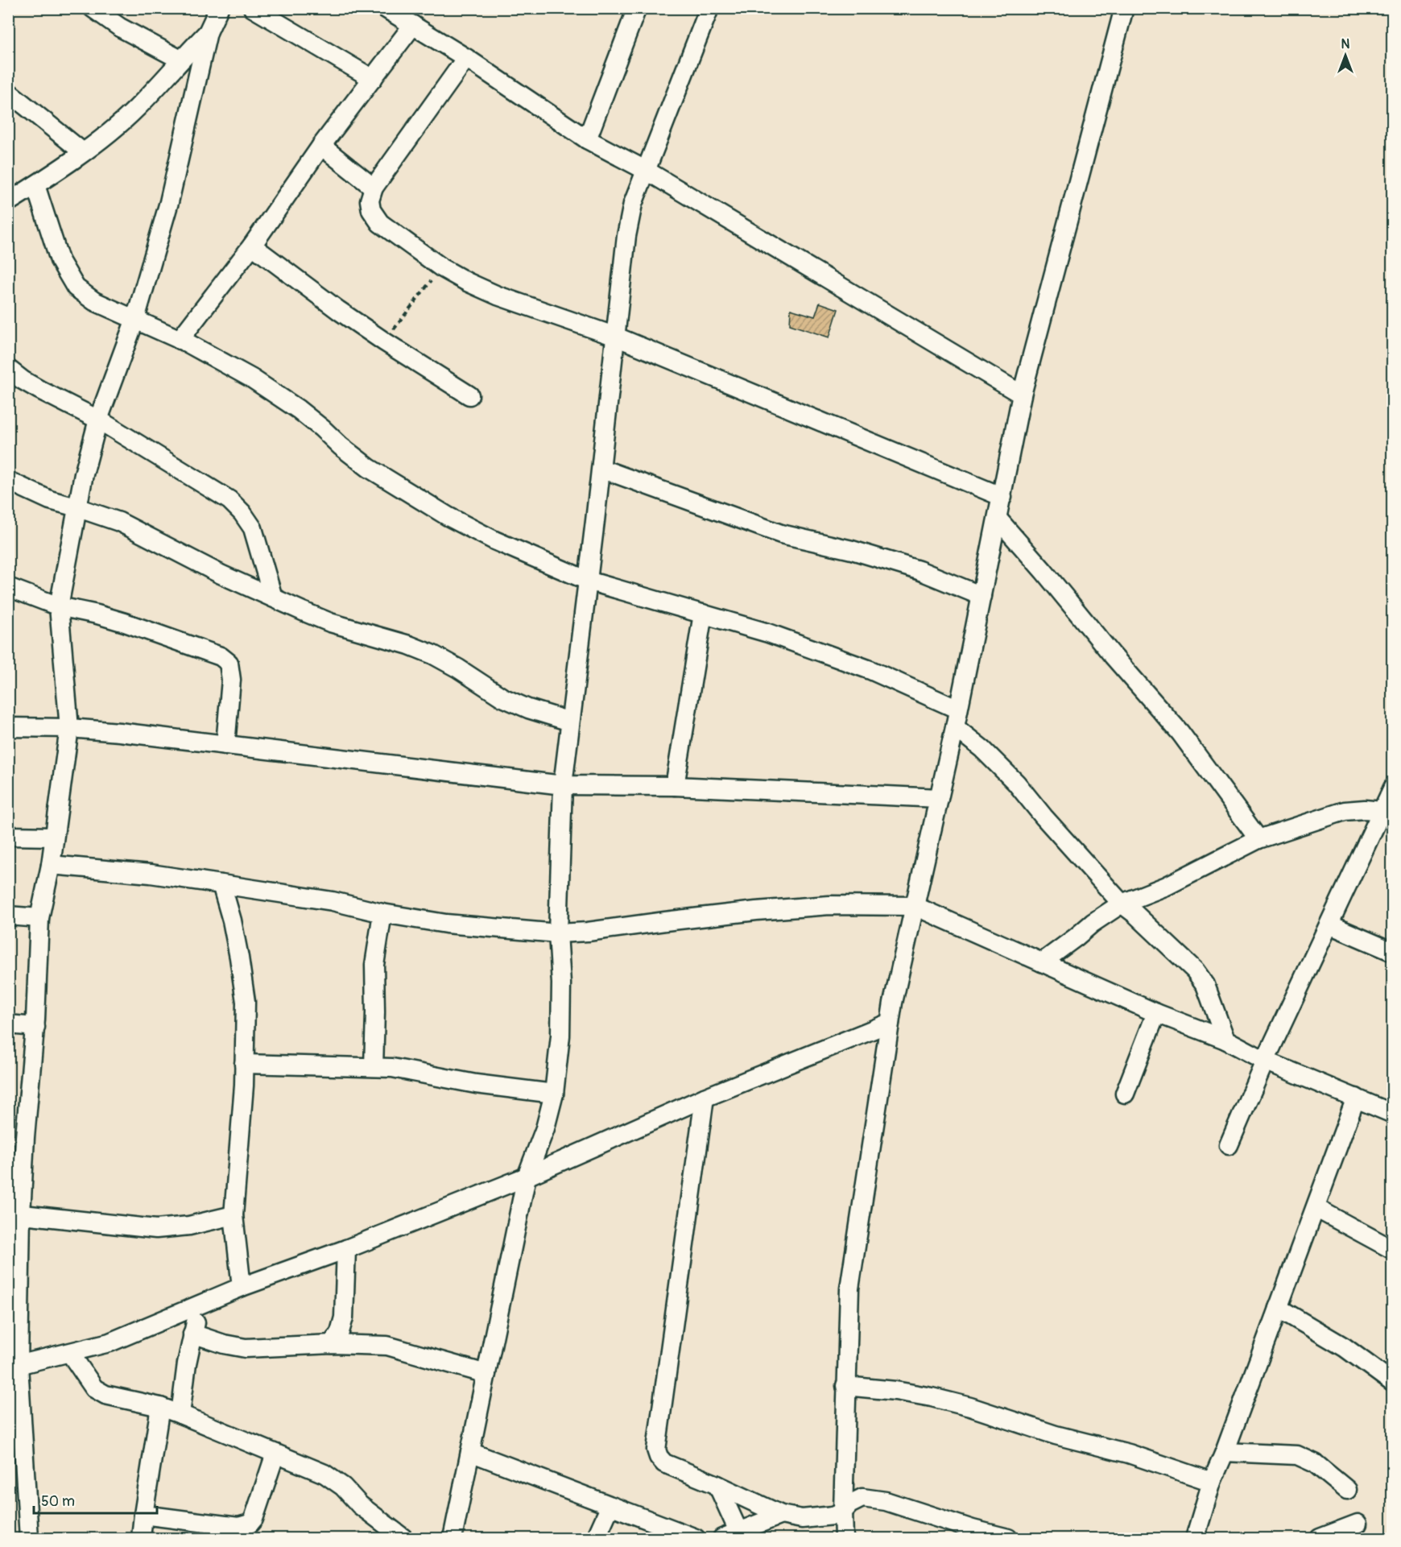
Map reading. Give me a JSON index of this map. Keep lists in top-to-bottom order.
{
  "scale_bar": "50 m",
  "north": "top"
}
